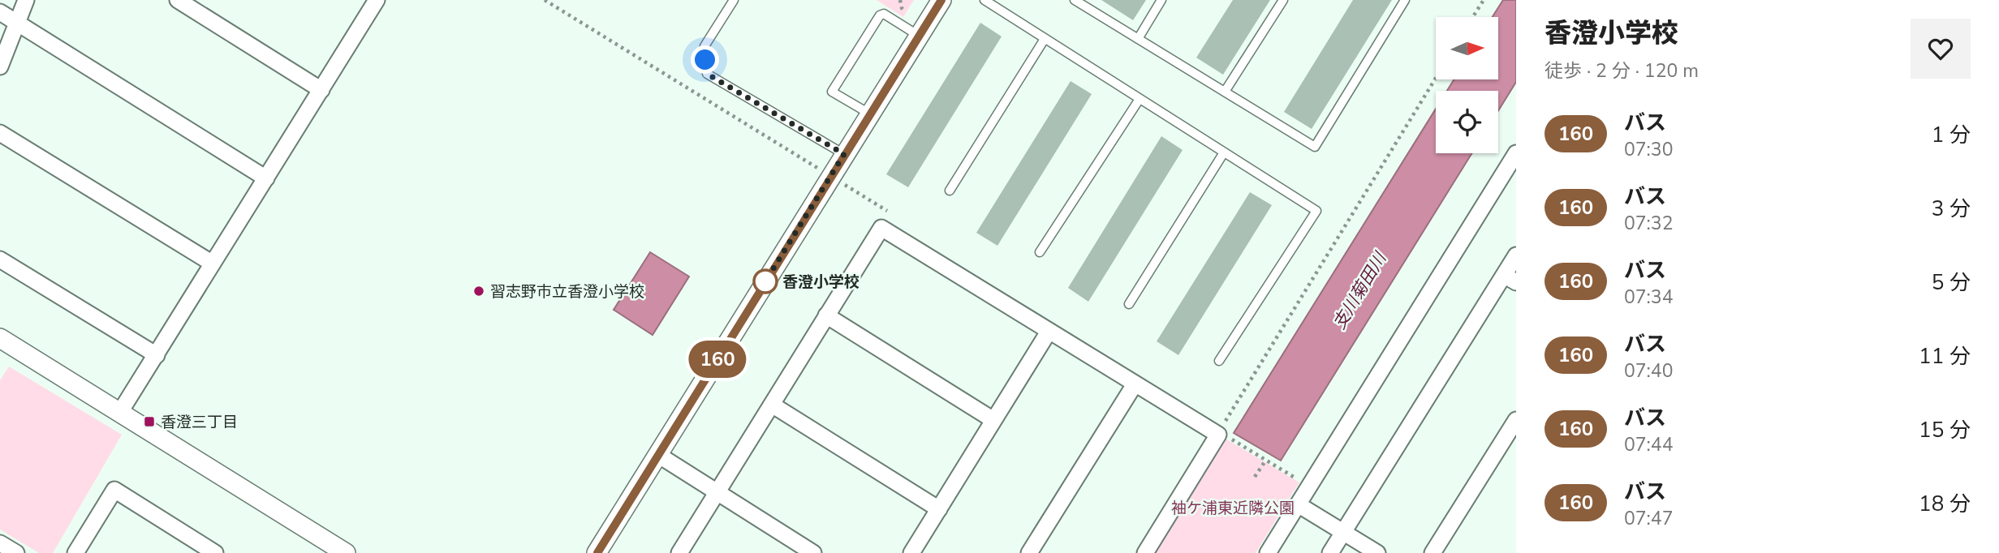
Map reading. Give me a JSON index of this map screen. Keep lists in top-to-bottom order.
{
  "water": ["支川菊田川"],
  "parks": ["袖ケ浦東近隣公園"],
  "places": {
    "other": ["香澄小学校", "習志野市立香澄小学校"],
    "transit": ["香澄三丁目"]
  },
  "lines": ["bus line 160"],
  "north": "right",
  "page": {
    "on_map": "160",
    "heading": ["香澄小学校", "徒歩 · 2 分 · 120 m"],
    "list": [
      {
        "mark": "160",
        "name": "バス",
        "note": "07:30",
        "value": "1 分"
      },
      {
        "mark": "160",
        "name": "バス",
        "note": "07:32",
        "value": "3 分"
      },
      {
        "mark": "160",
        "name": "バス",
        "note": "07:34",
        "value": "5 分"
      },
      {
        "mark": "160",
        "name": "バス",
        "note": "07:40",
        "value": "11 分"
      },
      {
        "mark": "160",
        "name": "バス",
        "note": "07:44",
        "value": "15 分"
      },
      {
        "mark": "160",
        "name": "バス",
        "note": "07:47",
        "value": "18 分"
      }
    ]
  }
}
